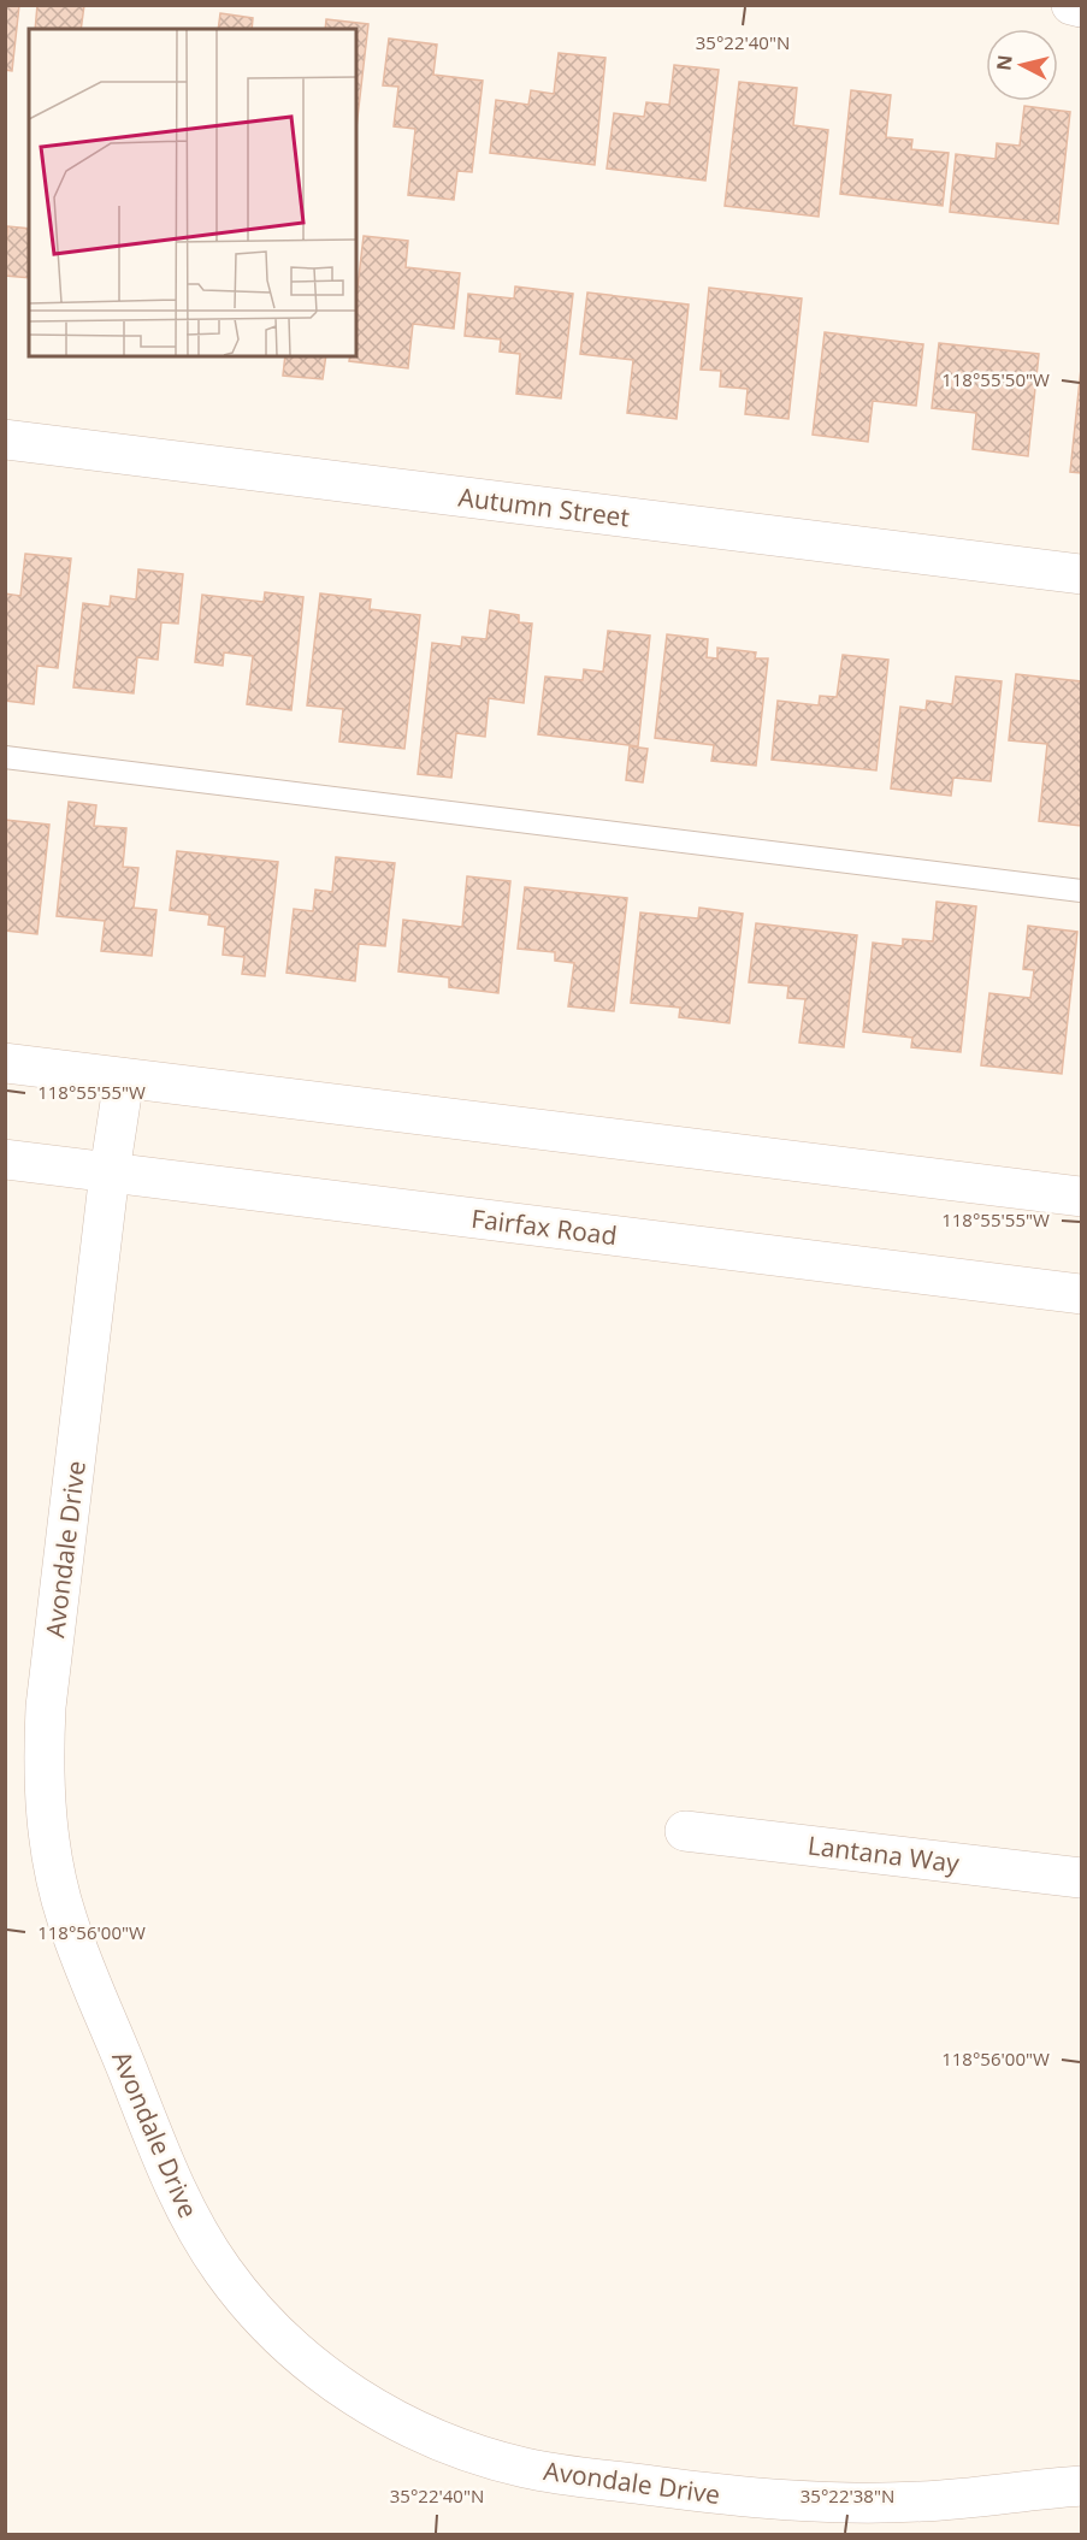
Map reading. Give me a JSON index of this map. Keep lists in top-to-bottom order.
{
  "streets": {
    "street": [
      "Autumn Street",
      "Fairfax Road",
      "Avondale Drive",
      "Lantana Way"
    ]
  },
  "crossings": [
    ["Fairfax Road", "Avondale Drive"]
  ],
  "north": "left",
  "coordinates": [
    "35°22'40\"N",
    "118°55'50\"W",
    "118°55'55\"W",
    "118°56'00\"W",
    "35°22'38\"N"
  ]
}
